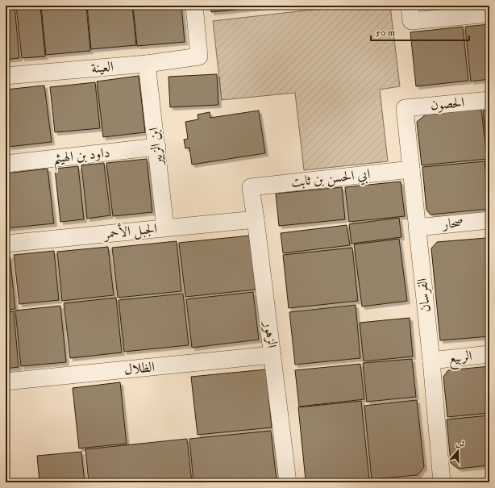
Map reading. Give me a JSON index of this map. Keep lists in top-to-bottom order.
{
  "streets": {
    "street": [
      "العينة",
      "الحصون",
      "ابن الزبير",
      "داود بن الهيثم",
      "ابي الحسن بن ثابت",
      "صحار",
      "الجبل الأحمر",
      "الفرسان",
      "الزهور",
      "الربيع",
      "الظلال"
    ]
  },
  "crossings": [
    ["العينة", "ابن الزبير"],
    ["الحصون", "الفرسان"],
    ["ابن الزبير", "داود بن الهيثم"],
    ["ابن الزبير", "الجبل الأحمر"],
    ["ابي الحسن بن ثابت", "الفرسان"],
    ["ابي الحسن بن ثابت", "الزهور"],
    ["صحار", "الفرسان"],
    ["الجبل الأحمر", "الزهور"],
    ["الفرسان", "الربيع"],
    ["الزهور", "الظلال"]
  ],
  "scale_bar": "50 m",
  "north": "top"
}
